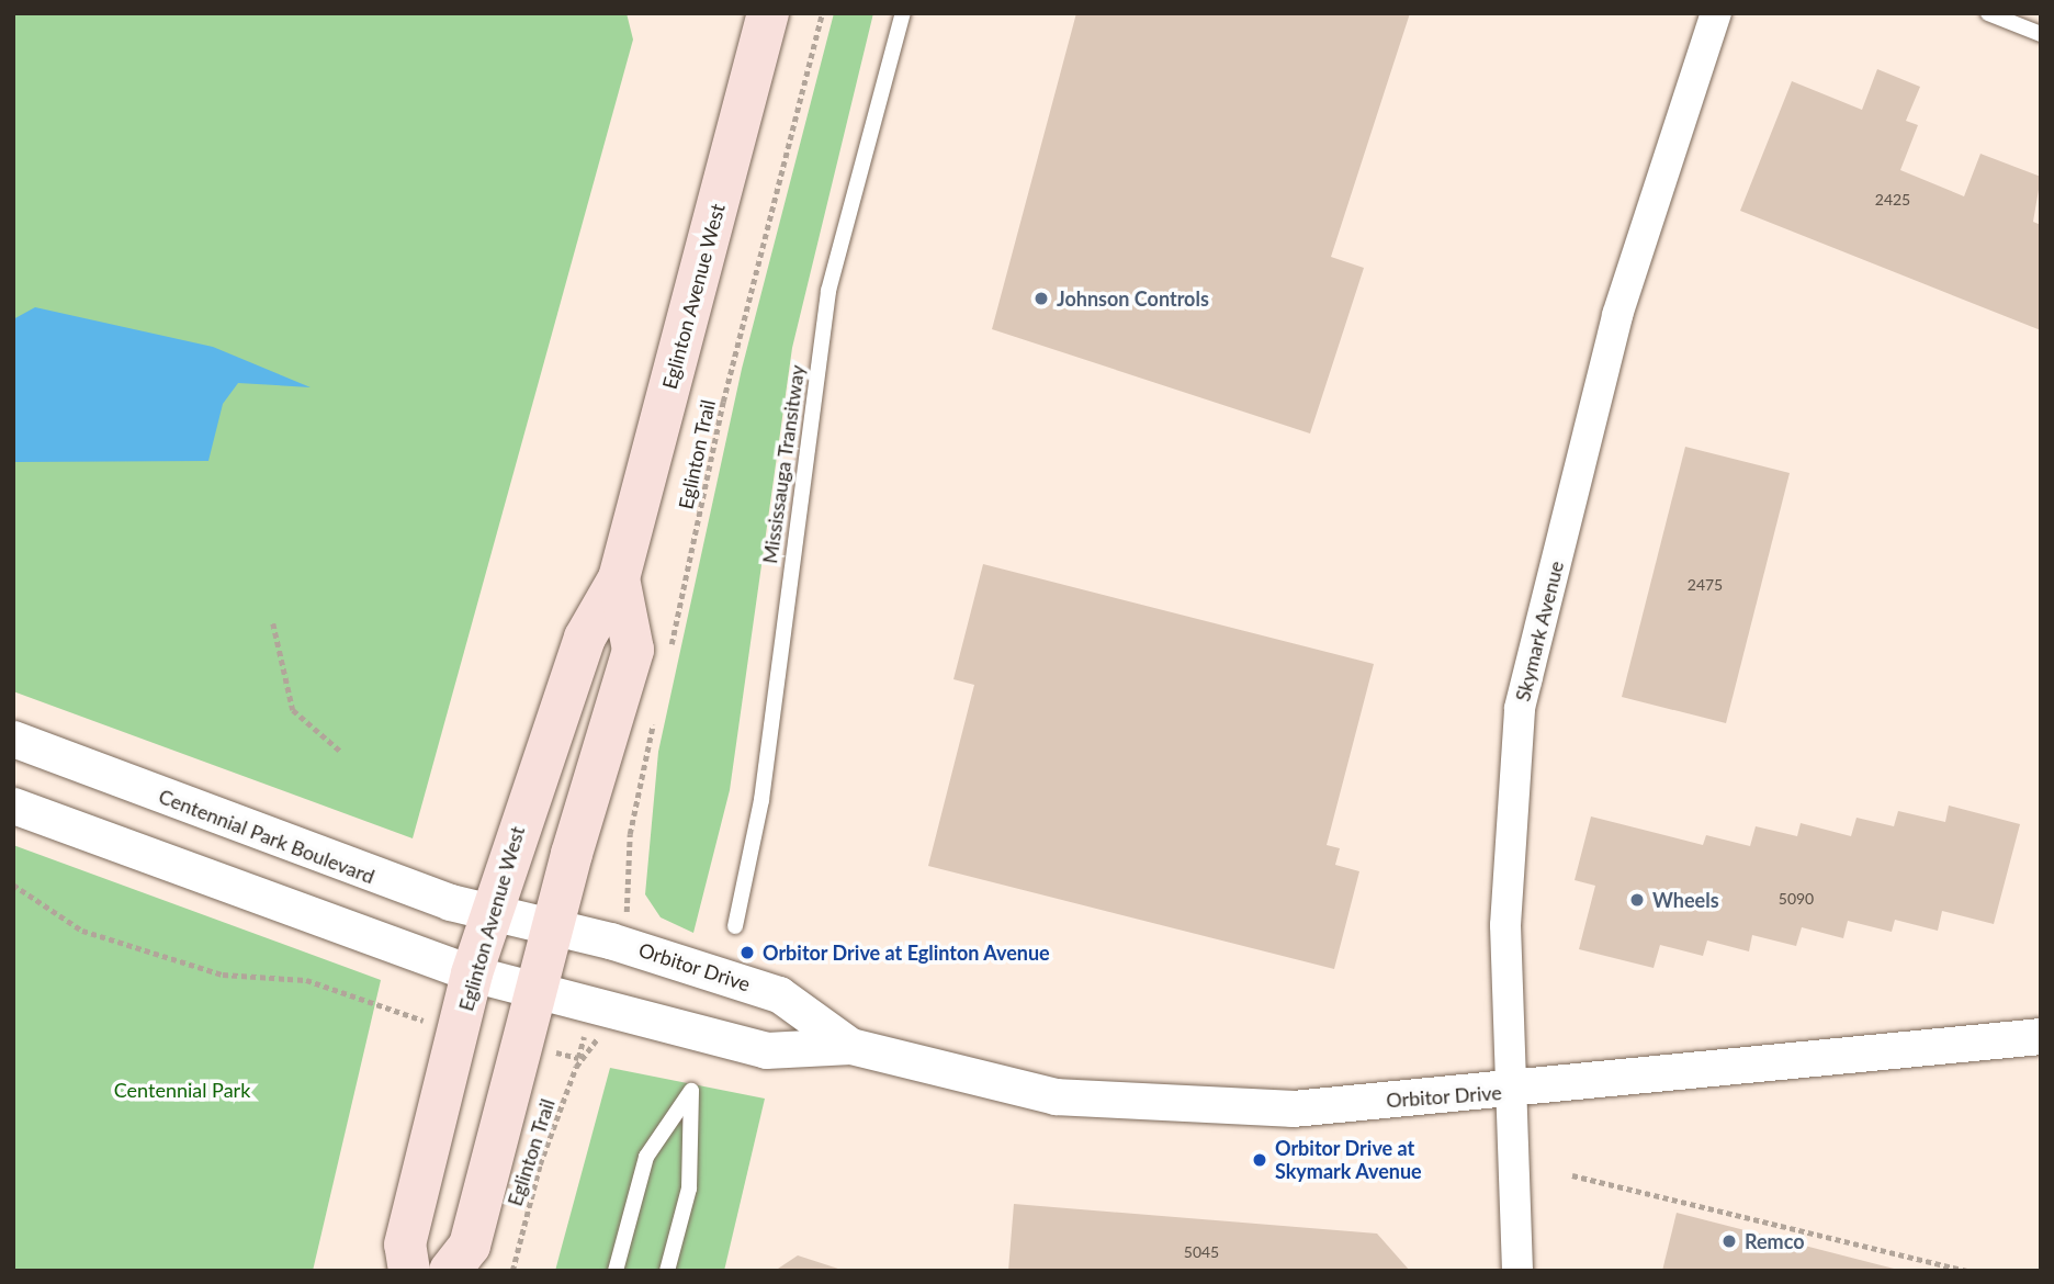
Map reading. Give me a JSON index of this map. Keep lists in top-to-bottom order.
{
  "streets": {
    "main road": ["Eglinton Avenue West"],
    "street": ["Skymark Avenue", "Centennial Park Boulevard", "Orbitor Drive"],
    "lane": ["Mississauga Transitway"],
    "path": ["Eglinton Trail"]
  },
  "crossings": [
    ["Eglinton Avenue West", "Centennial Park Boulevard"],
    ["Eglinton Avenue West", "Orbitor Drive"],
    ["Skymark Avenue", "Orbitor Drive"],
    ["Centennial Park Boulevard", "Orbitor Drive"]
  ],
  "parks": ["Centennial Park"],
  "places": [
    "Johnson Controls",
    "Wheels",
    "Orbitor Drive at Eglinton Avenue",
    "Orbitor Drive at Skymark Avenue",
    "Remco"
  ],
  "house_numbers": [
    "2425",
    "2475",
    "5090",
    "5045"
  ]
}
